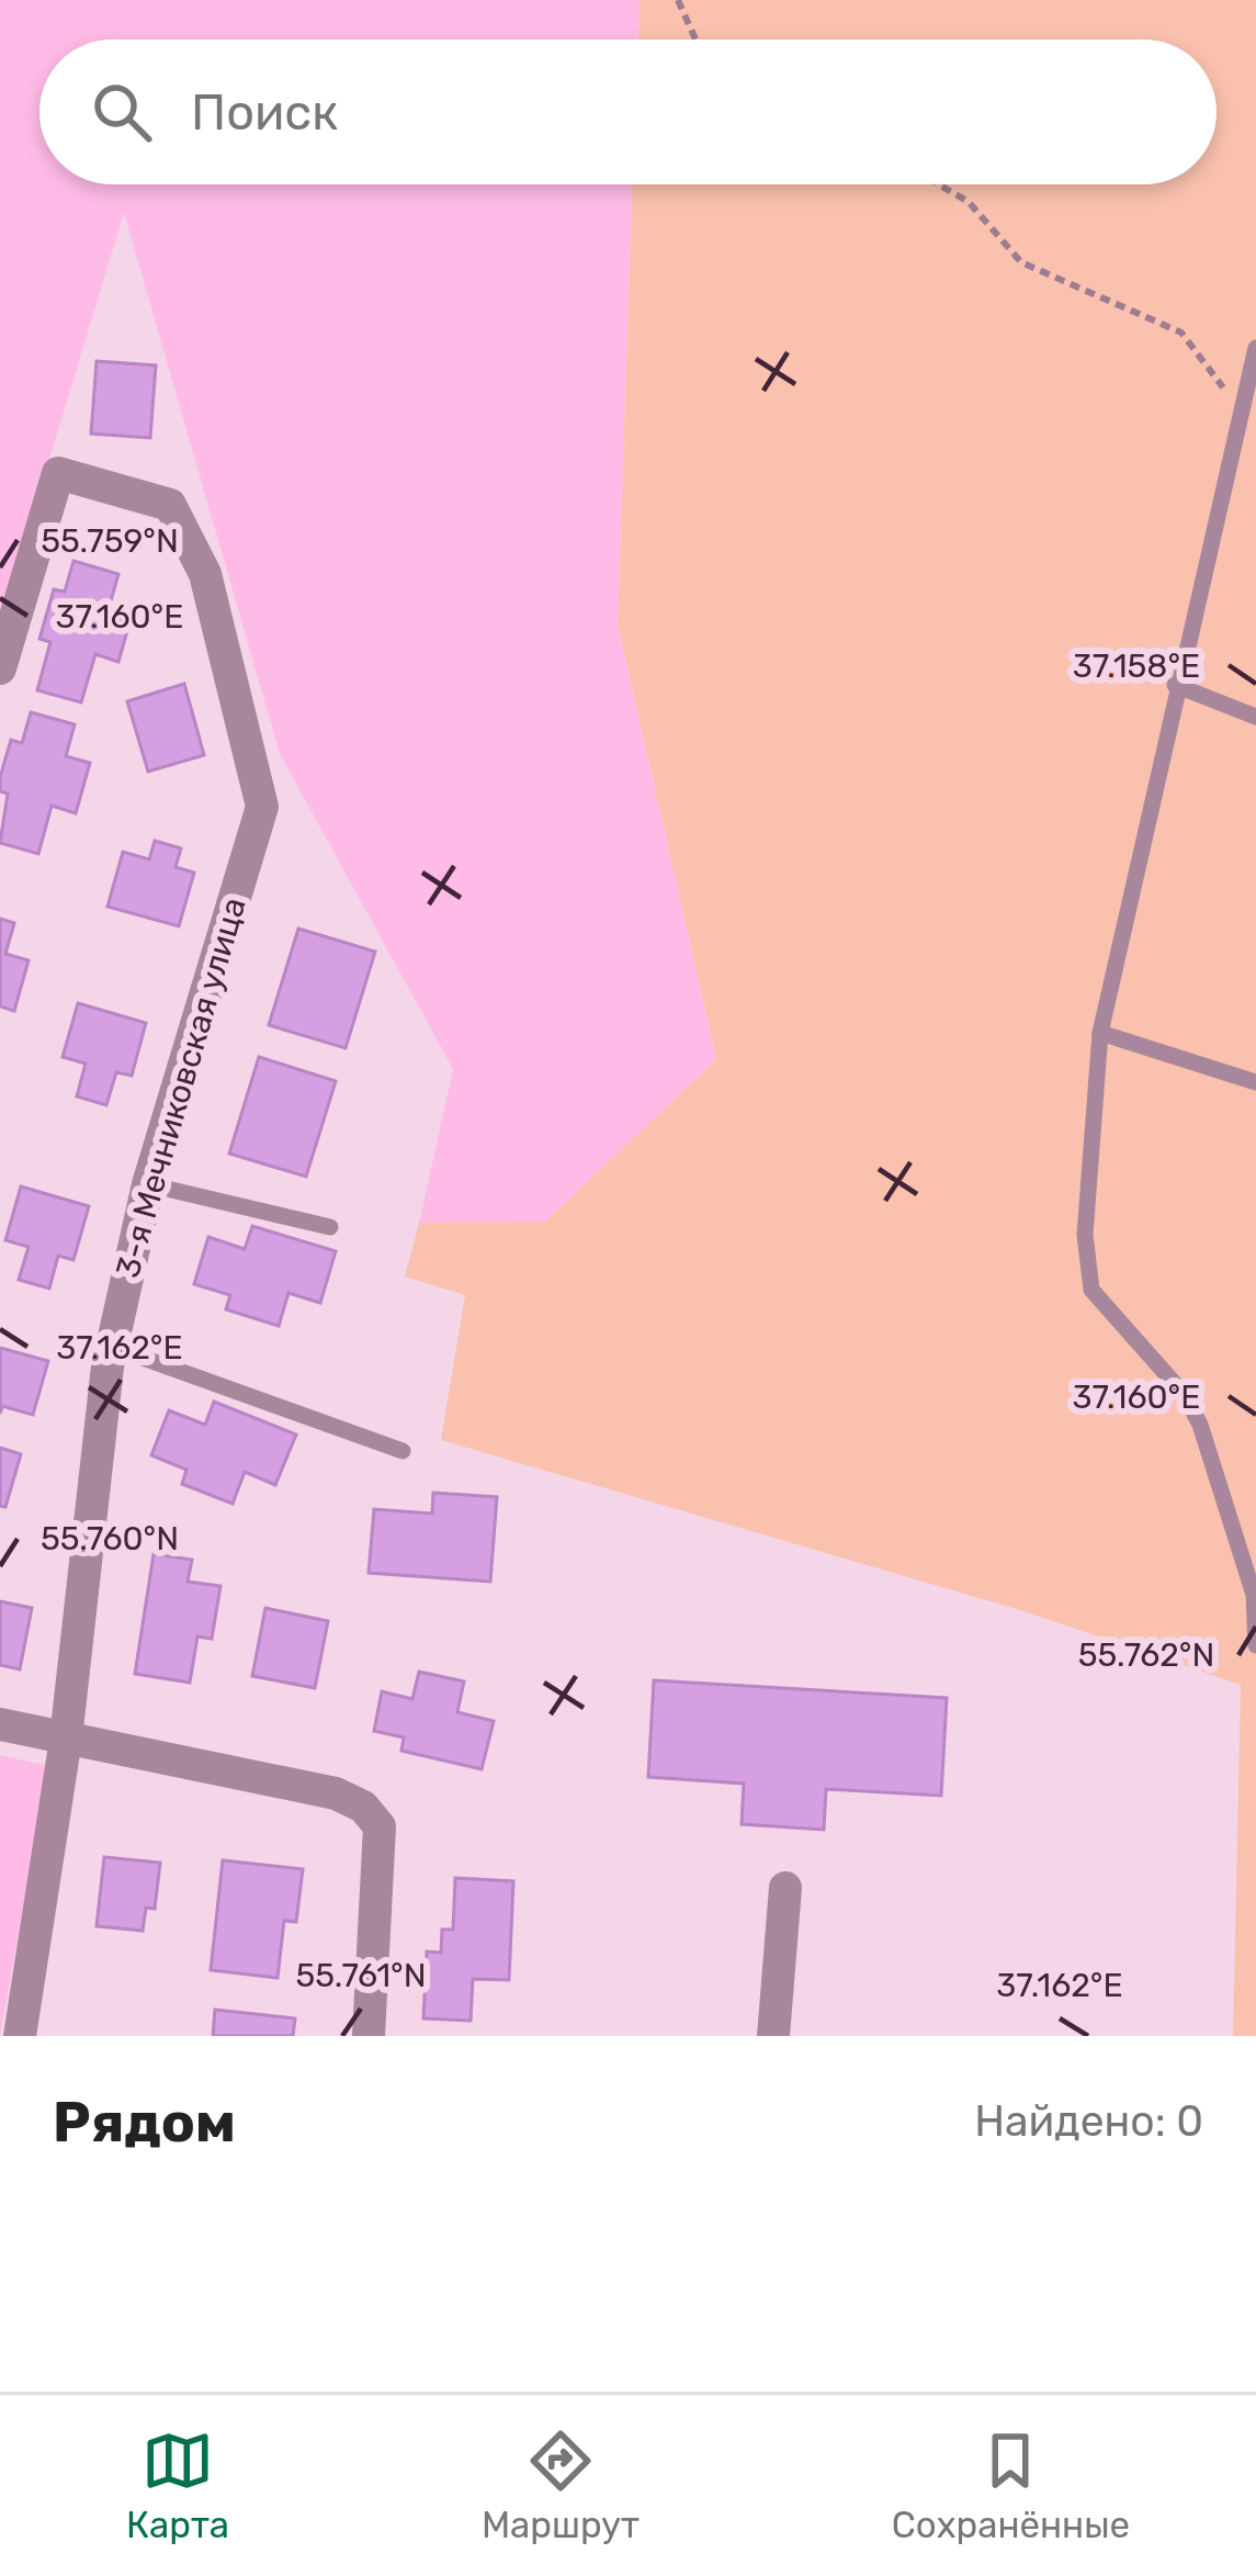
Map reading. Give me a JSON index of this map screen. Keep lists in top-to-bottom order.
{
  "streets": {
    "street": ["3-я Мечниковская улица"]
  },
  "page": {
    "search": "Поиск",
    "heading": ["Рядом", "Найдено: 0"],
    "nav": ["Карта", "Маршрут", "Сохранённые"]
  },
  "coordinates": [
    "55.759°N",
    "37.160°E",
    "37.158°E",
    "37.162°E",
    "55.760°N",
    "55.762°N",
    "55.761°N"
  ]
}
